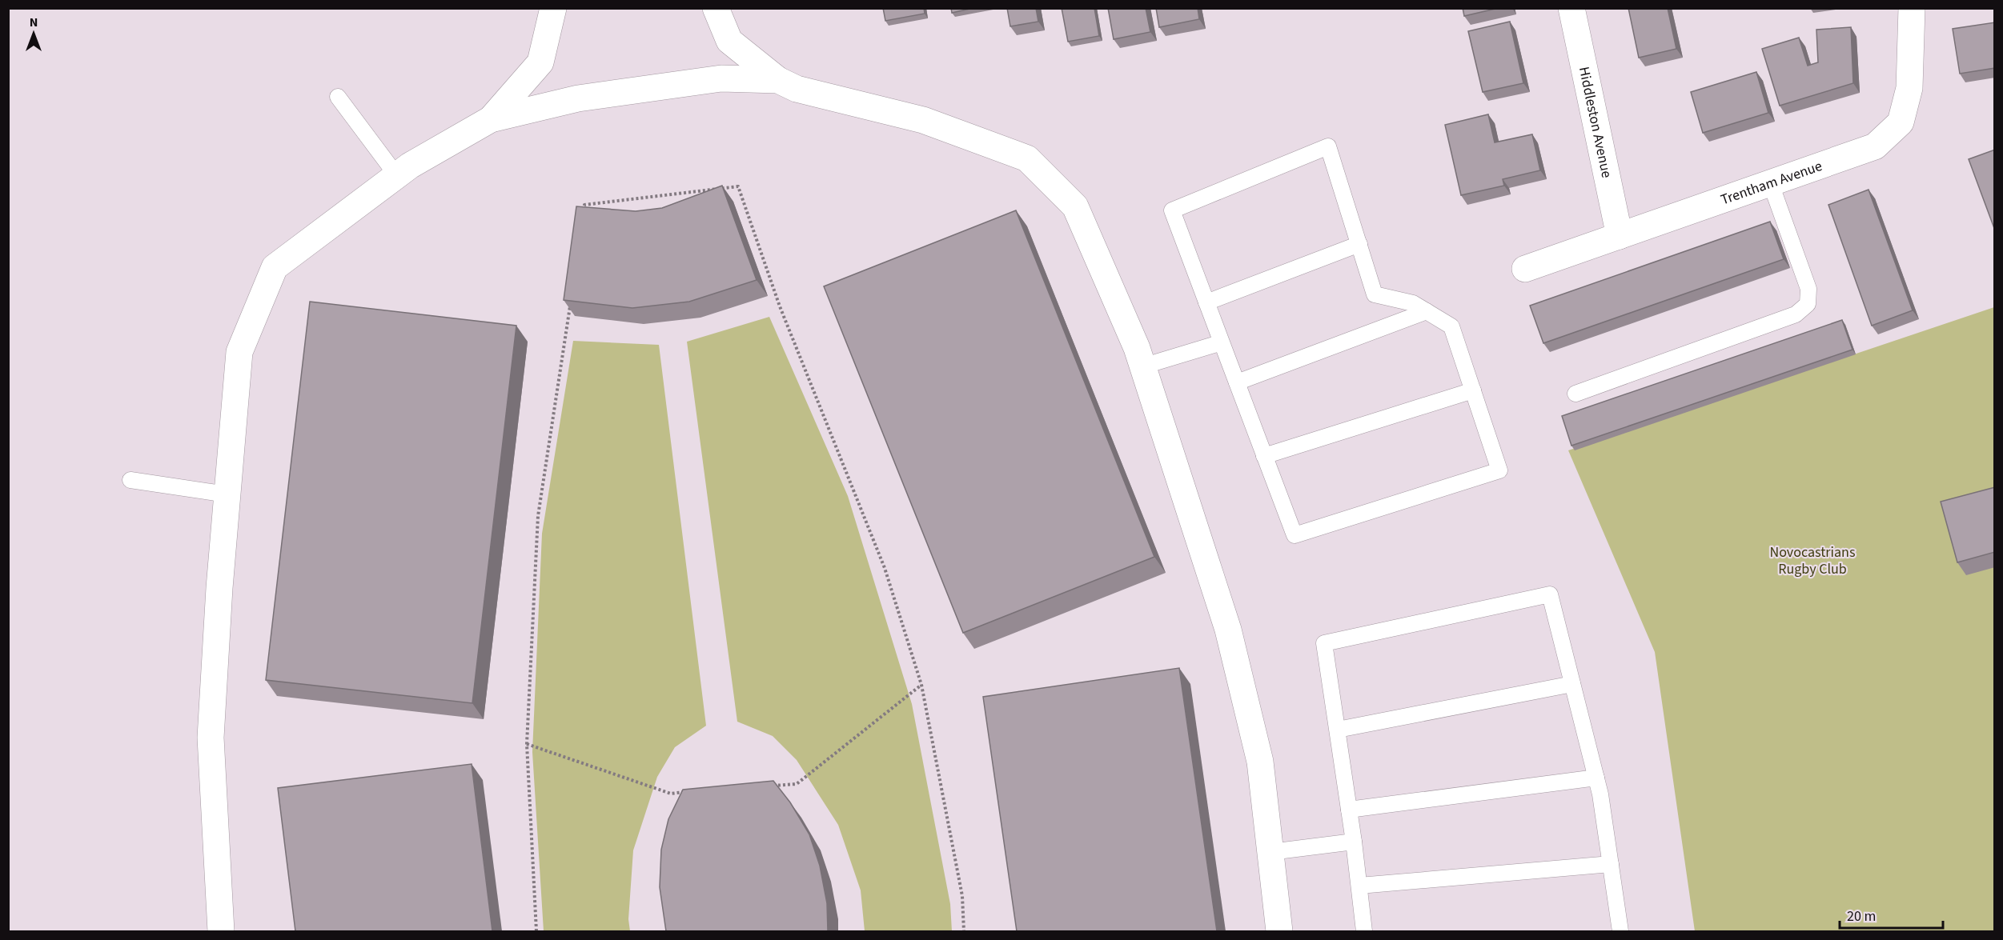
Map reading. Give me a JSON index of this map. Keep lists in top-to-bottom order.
{
  "streets": {
    "street": ["Hiddleston Avenue", "Trentham Avenue"]
  },
  "crossings": [
    ["Hiddleston Avenue", "Trentham Avenue"]
  ],
  "parks": ["Novocastrians Rugby Club"],
  "scale_bar": "20 m",
  "north": "top"
}
